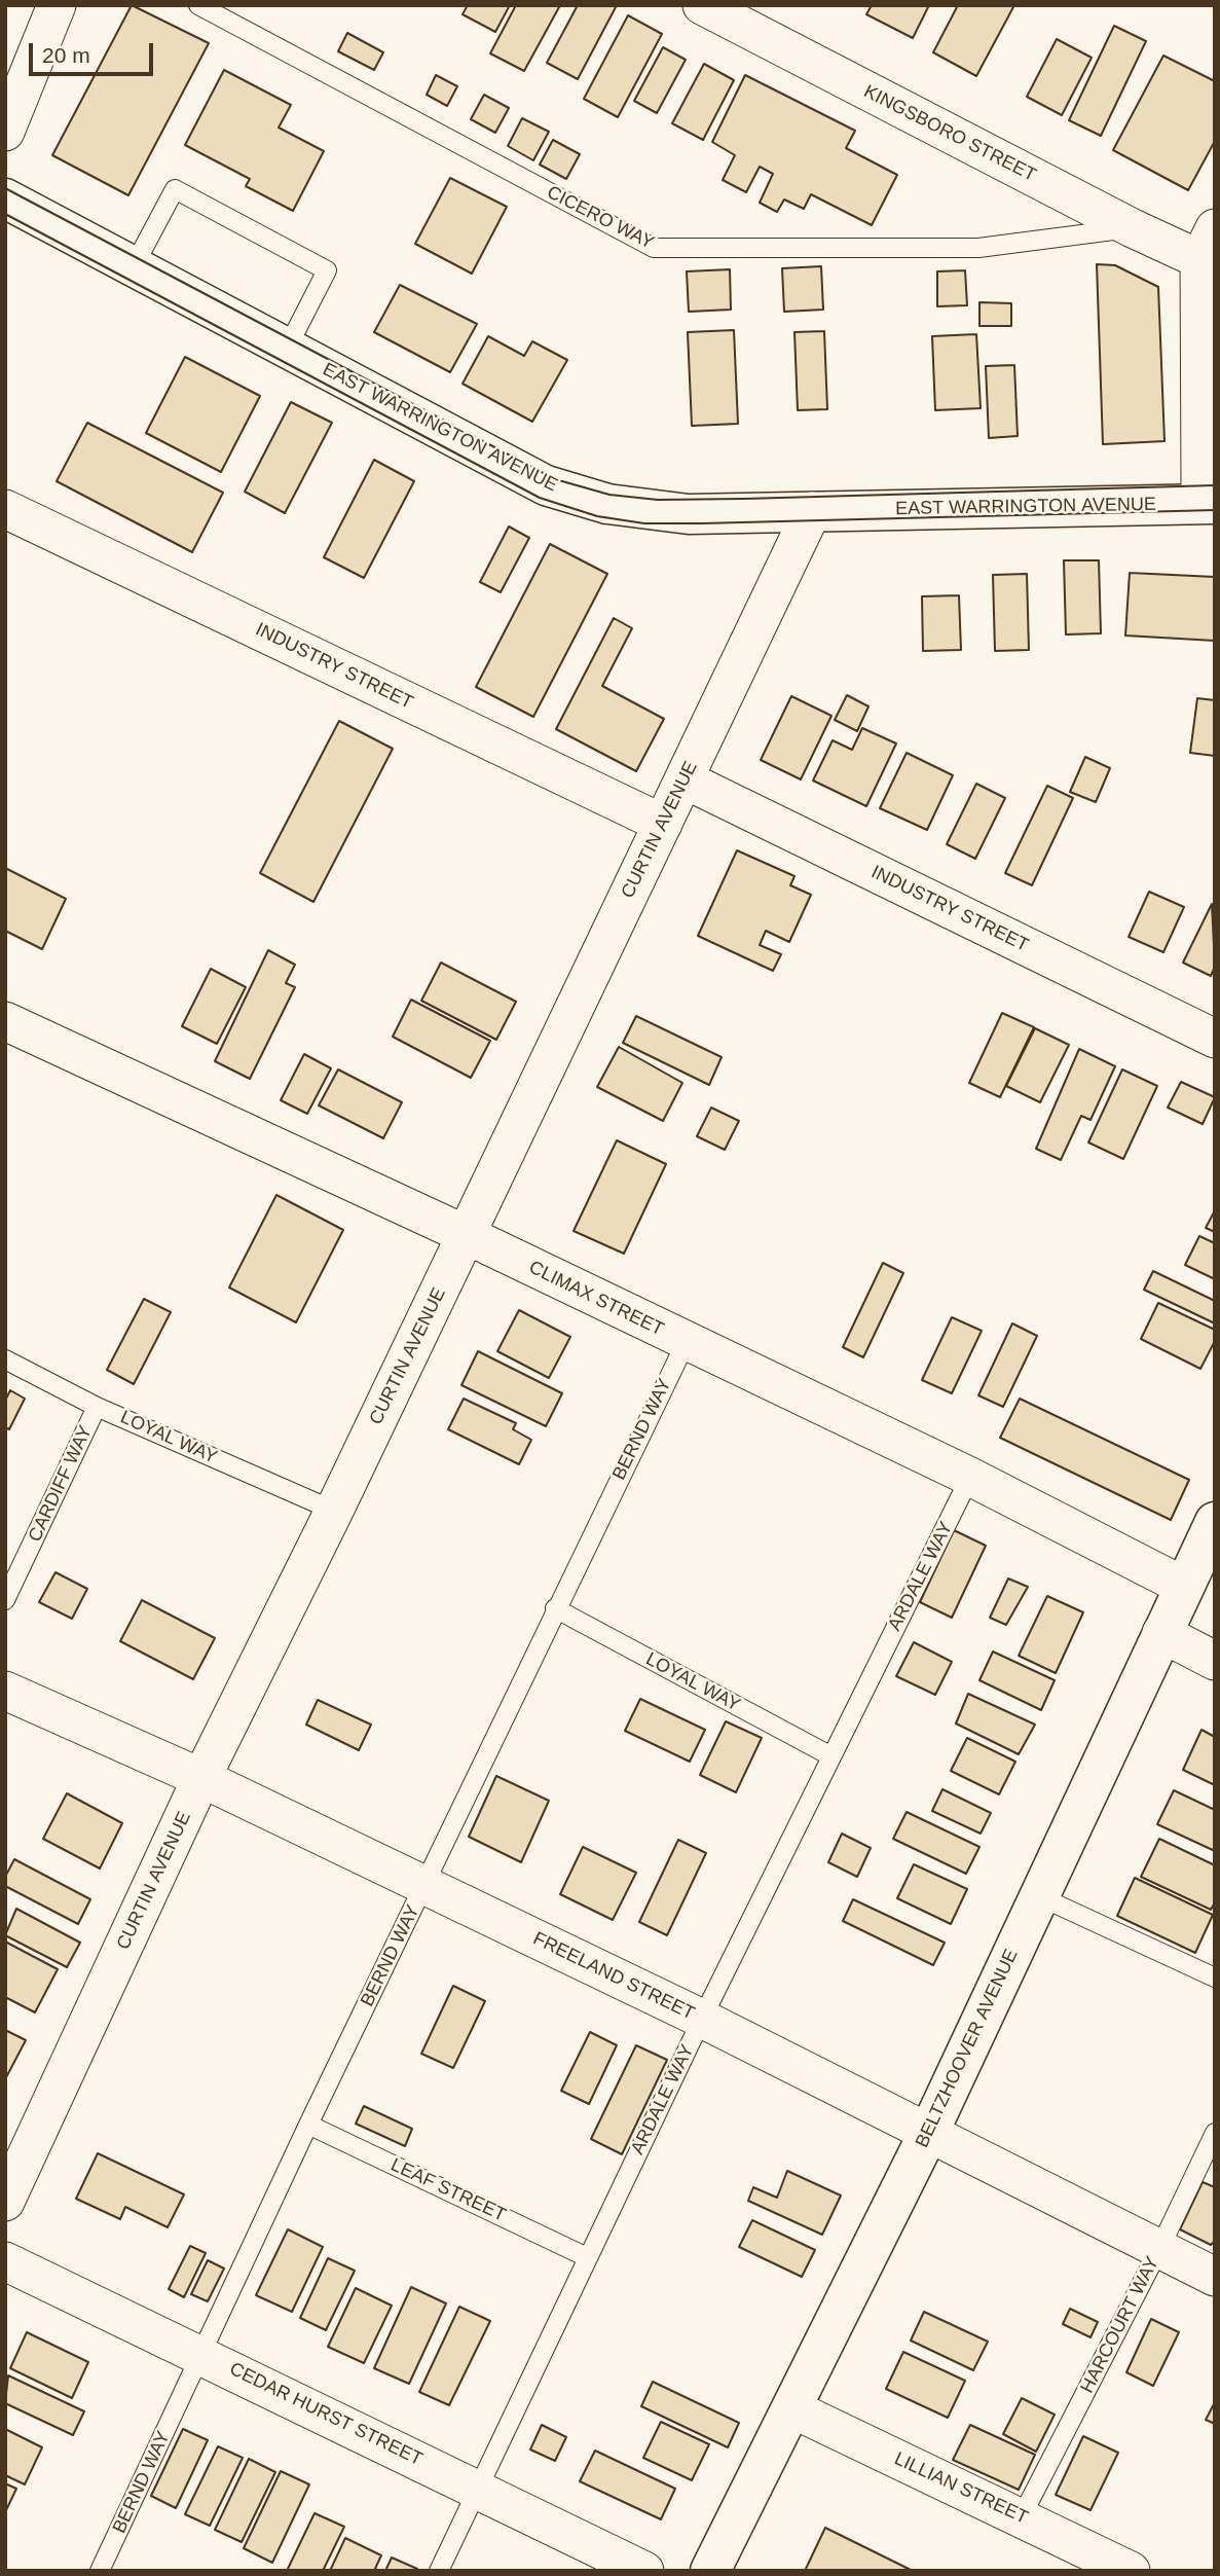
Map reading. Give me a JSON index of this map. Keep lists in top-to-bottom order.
{
  "streets": {
    "main road": ["EAST WARRINGTON AVENUE", "BELTZHOOVER AVENUE"],
    "street": [
      "KINGSBORO STREET",
      "INDUSTRY STREET",
      "CURTIN AVENUE",
      "CLIMAX STREET",
      "FREELAND STREET",
      "CEDAR HURST STREET",
      "LILLIAN STREET"
    ],
    "lane": [
      "CICERO WAY",
      "BERND WAY",
      "LOYAL WAY",
      "CARDIFF WAY",
      "ARDALE WAY",
      "LEAF STREET",
      "HARCOURT WAY"
    ]
  },
  "crossings": [
    ["KINGSBORO STREET", "CICERO WAY"],
    ["EAST WARRINGTON AVENUE", "CURTIN AVENUE"],
    ["INDUSTRY STREET", "CURTIN AVENUE"],
    ["CURTIN AVENUE", "CLIMAX STREET"],
    ["CURTIN AVENUE", "LOYAL WAY"],
    ["CURTIN AVENUE", "FREELAND STREET"],
    ["CLIMAX STREET", "BERND WAY"],
    ["CLIMAX STREET", "ARDALE WAY"],
    ["CLIMAX STREET", "BELTZHOOVER AVENUE"],
    ["BERND WAY", "LOYAL WAY"],
    ["BERND WAY", "FREELAND STREET"],
    ["BERND WAY", "LEAF STREET"],
    ["BERND WAY", "CEDAR HURST STREET"],
    ["LOYAL WAY", "CARDIFF WAY"],
    ["LOYAL WAY", "ARDALE WAY"],
    ["ARDALE WAY", "FREELAND STREET"],
    ["ARDALE WAY", "LEAF STREET"],
    ["ARDALE WAY", "CEDAR HURST STREET"],
    ["FREELAND STREET", "BELTZHOOVER AVENUE"],
    ["FREELAND STREET", "HARCOURT WAY"],
    ["BELTZHOOVER AVENUE", "LILLIAN STREET"],
    ["HARCOURT WAY", "LILLIAN STREET"]
  ],
  "scale_bar": "20 m"
}
